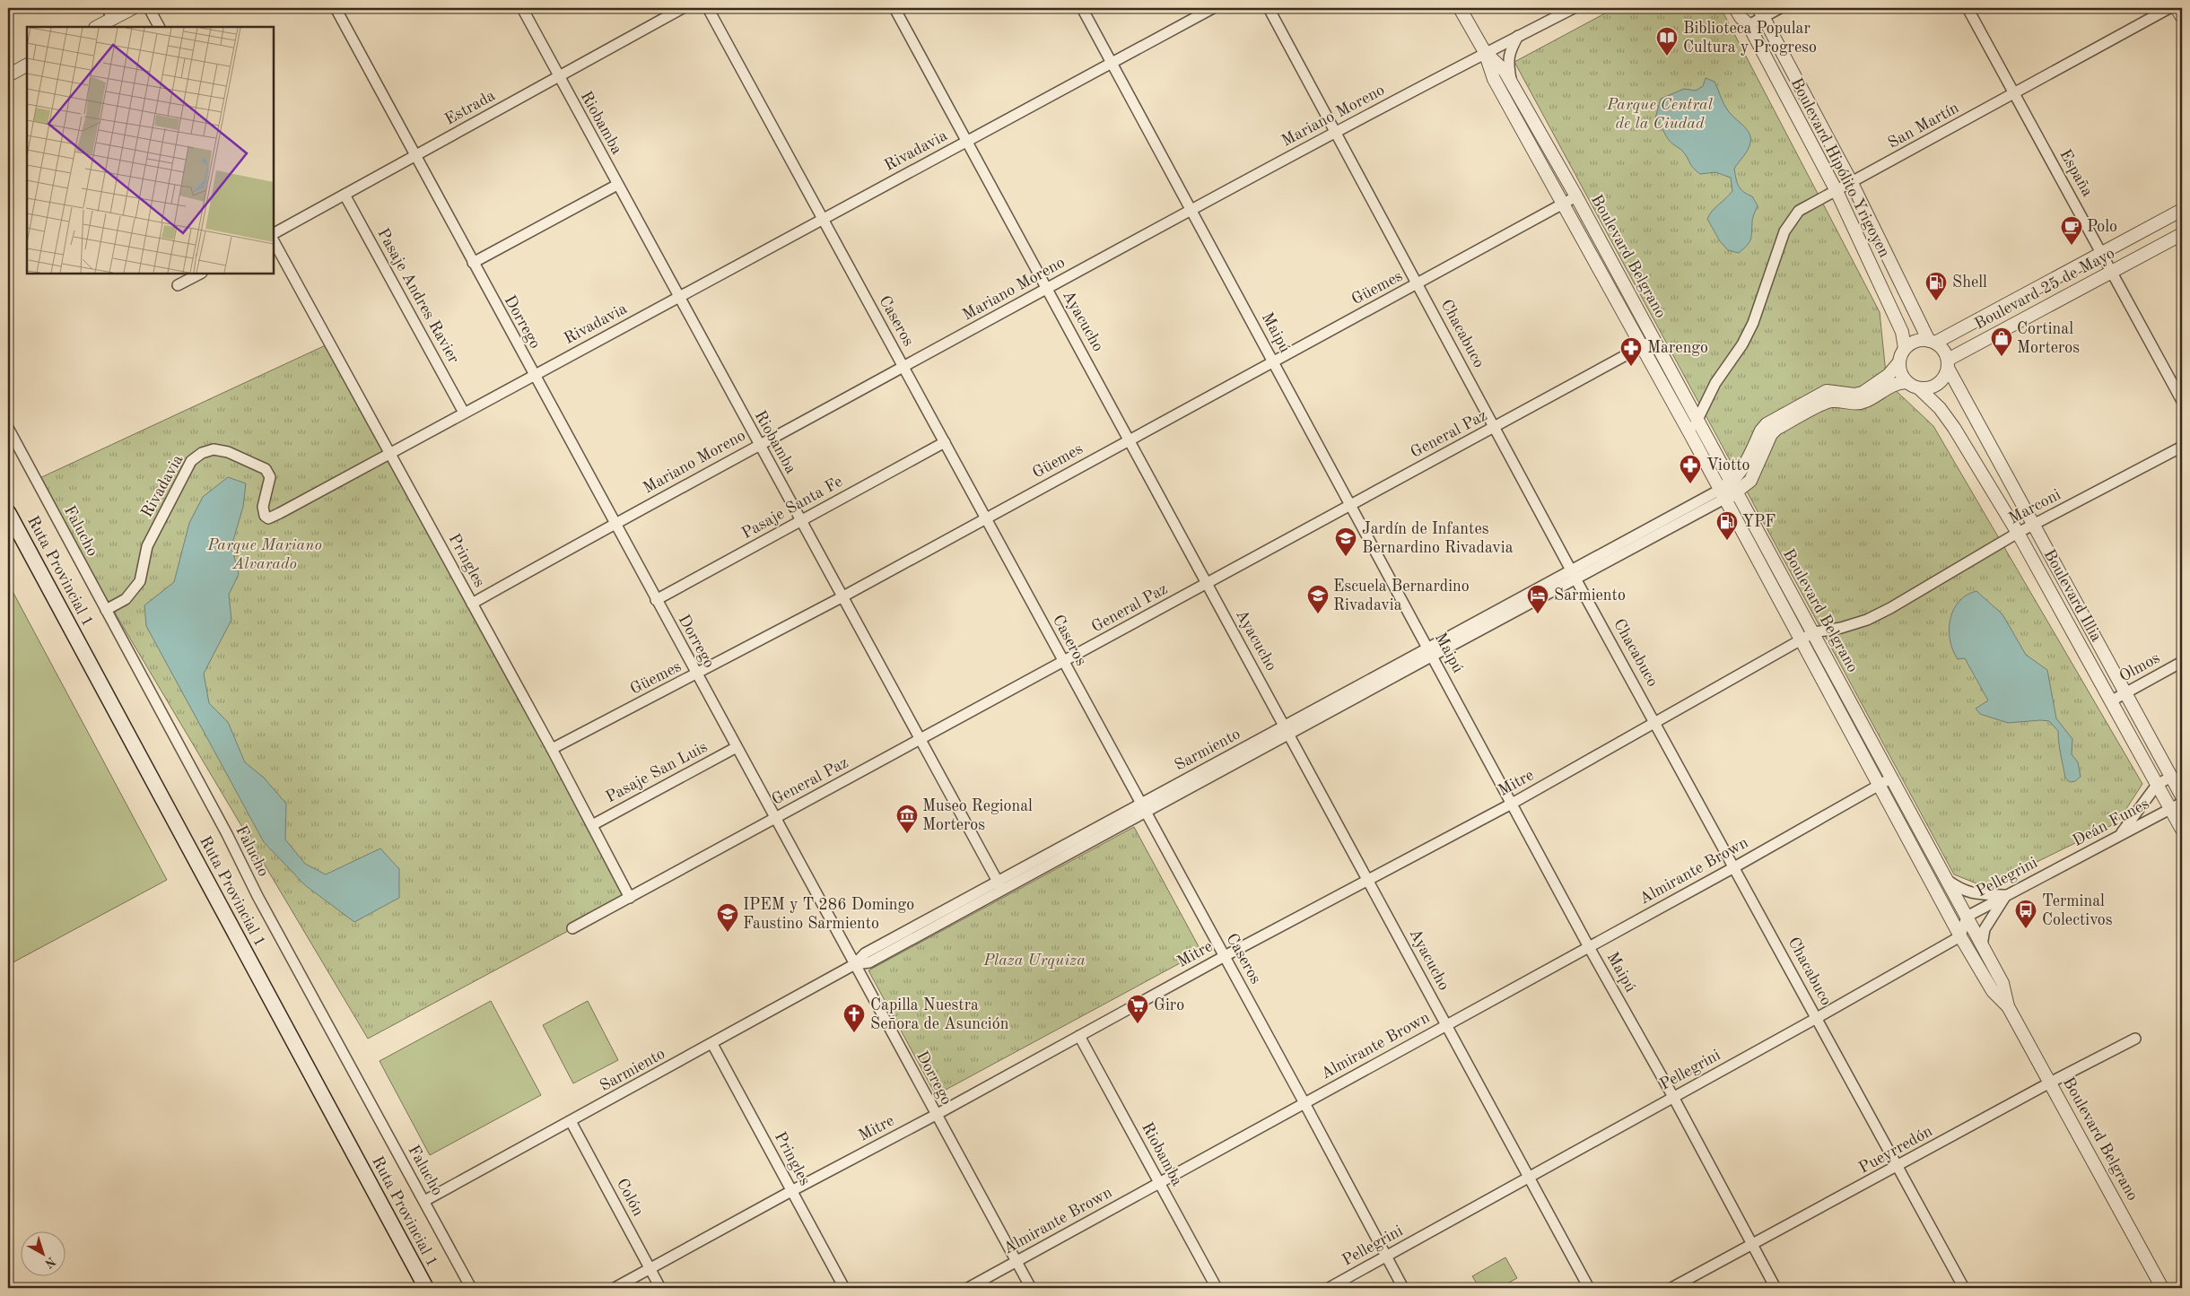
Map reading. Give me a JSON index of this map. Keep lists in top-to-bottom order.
{
  "streets": {
    "main road": ["Ruta Provincial 1"],
    "street": [
      "Estrada",
      "Mariano Moreno",
      "Riobamba",
      "San Martín",
      "Rivadavia",
      "Boulevard Hipólito Yrigoyen",
      "España",
      "Boulevard Belgrano",
      "Güemes",
      "Boulevard 25 de Mayo",
      "Pasaje Andres Ravier",
      "Caseros",
      "Ayacucho",
      "Dorrego",
      "Maipú",
      "Chacabuco",
      "General Paz",
      "Marconi",
      "Pasaje Santa Fe",
      "Falucho",
      "Pringles",
      "Boulevard Illia",
      "Olmos",
      "Sarmiento",
      "Pasaje San Luis",
      "Mitre",
      "Deán Funes",
      "Almirante Brown",
      "Pellegrini",
      "Pueyrredón",
      "Colón"
    ]
  },
  "crossings": [
    ["Estrada", "Riobamba"],
    ["Estrada", "Pasaje Andres Ravier"],
    ["Estrada", "Dorrego"],
    ["Mariano Moreno", "Riobamba"],
    ["Mariano Moreno", "Boulevard Belgrano"],
    ["Mariano Moreno", "Caseros"],
    ["Mariano Moreno", "Ayacucho"],
    ["Mariano Moreno", "Dorrego"],
    ["Mariano Moreno", "Maipú"],
    ["Mariano Moreno", "Chacabuco"],
    ["Mariano Moreno", "Pringles"],
    ["Riobamba", "Rivadavia"],
    ["Riobamba", "Güemes"],
    ["Riobamba", "General Paz"],
    ["Riobamba", "Pasaje Santa Fe"],
    ["Riobamba", "Sarmiento"],
    ["Riobamba", "Mitre"],
    ["Riobamba", "Almirante Brown"],
    ["San Martín", "Boulevard Hipólito Yrigoyen"],
    ["San Martín", "España"],
    ["San Martín", "Boulevard Belgrano"],
    ["Rivadavia", "Pasaje Andres Ravier"],
    ["Rivadavia", "Caseros"],
    ["Rivadavia", "Ayacucho"],
    ["Rivadavia", "Dorrego"],
    ["Rivadavia", "Maipú"],
    ["Rivadavia", "Falucho"],
    ["Rivadavia", "Pringles"],
    ["Boulevard Hipólito Yrigoyen", "Boulevard 25 de Mayo"],
    ["Boulevard Hipólito Yrigoyen", "Boulevard Illia"],
    ["España", "Boulevard 25 de Mayo"],
    ["Boulevard Belgrano", "Güemes"],
    ["Boulevard Belgrano", "General Paz"],
    ["Boulevard Belgrano", "Marconi"],
    ["Boulevard Belgrano", "Sarmiento"],
    ["Boulevard Belgrano", "Mitre"],
    ["Boulevard Belgrano", "Almirante Brown"],
    ["Boulevard Belgrano", "Pellegrini"],
    ["Boulevard Belgrano", "Pueyrredón"],
    ["Güemes", "Caseros"],
    ["Güemes", "Ayacucho"],
    ["Güemes", "Dorrego"],
    ["Güemes", "Maipú"],
    ["Güemes", "Chacabuco"],
    ["Güemes", "Pringles"],
    ["Boulevard 25 de Mayo", "Boulevard Illia"],
    ["Caseros", "General Paz"],
    ["Caseros", "Pasaje Santa Fe"],
    ["Caseros", "Sarmiento"],
    ["Caseros", "Mitre"],
    ["Caseros", "Almirante Brown"],
    ["Caseros", "Pellegrini"],
    ["Ayacucho", "General Paz"],
    ["Ayacucho", "Sarmiento"],
    ["Ayacucho", "Mitre"],
    ["Ayacucho", "Almirante Brown"],
    ["Ayacucho", "Pellegrini"],
    ["Dorrego", "General Paz"],
    ["Dorrego", "Pasaje Santa Fe"],
    ["Dorrego", "Sarmiento"],
    ["Dorrego", "Pasaje San Luis"],
    ["Dorrego", "Mitre"],
    ["Dorrego", "Almirante Brown"],
    ["Maipú", "General Paz"],
    ["Maipú", "Sarmiento"],
    ["Maipú", "Mitre"],
    ["Maipú", "Almirante Brown"],
    ["Maipú", "Pellegrini"],
    ["Maipú", "Pueyrredón"],
    ["Chacabuco", "General Paz"],
    ["Chacabuco", "Sarmiento"],
    ["Chacabuco", "Mitre"],
    ["Chacabuco", "Almirante Brown"],
    ["Chacabuco", "Pellegrini"],
    ["Chacabuco", "Pueyrredón"],
    ["General Paz", "Pringles"],
    ["Marconi", "Boulevard Illia"],
    ["Marconi", "Mitre"],
    ["Falucho", "Sarmiento"],
    ["Pringles", "Sarmiento"],
    ["Pringles", "Pasaje San Luis"],
    ["Pringles", "Mitre"],
    ["Boulevard Illia", "Olmos"],
    ["Boulevard Illia", "Deán Funes"],
    ["Sarmiento", "Colón"],
    ["Mitre", "Colón"],
    ["Deán Funes", "Pellegrini"]
  ],
  "parks": ["Parque Central de la Ciudad", "Parque Mariano Alvarado", "Plaza Urquiza"],
  "places": {
    "library": ["Biblioteca Popular Cultura y Progreso"],
    "cafe": ["Polo"],
    "fuel station": ["Shell", "YPF"],
    "shop": ["Cortinal Morteros"],
    "pharmacy": ["Marengo", "Viotto"],
    "school or university": ["Jardín de Infantes Bernardino Rivadavia", "Escuela Bernardino Rivadavia", "IPEM y T 286 Domingo Faustino Sarmiento"],
    "hotel": ["Sarmiento"],
    "museum": ["Museo Regional Morteros"],
    "bus stop": ["Terminal Colectivos"],
    "supermarket": ["Giro"],
    "church": ["Capilla Nuestra Señora de Asunción"]
  },
  "north": "bottom right"
}
